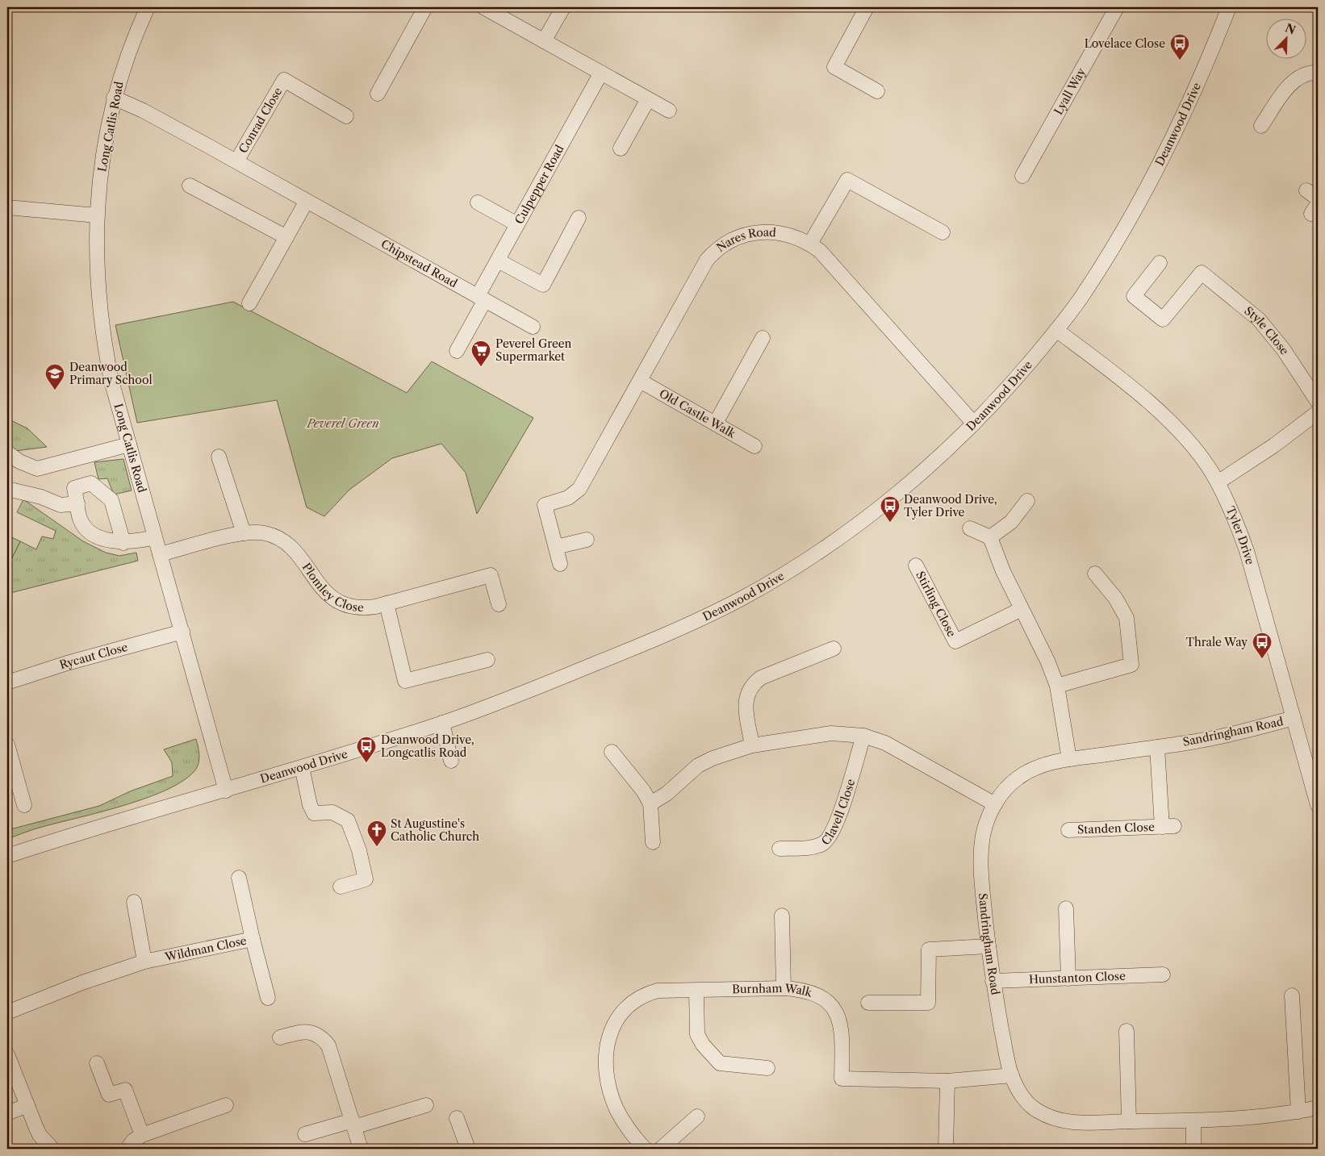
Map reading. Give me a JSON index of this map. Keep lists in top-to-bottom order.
{
  "streets": {
    "street": [
      "Lyall Way",
      "Conrad Close",
      "Deanwood Drive",
      "Long Catlis Road",
      "Culpepper Road",
      "Nares Road",
      "Chipstead Road",
      "Style Close",
      "Old Castle Walk",
      "Tyler Drive",
      "Plomley Close",
      "Stirling Close",
      "Rycaut Close",
      "Sandringham Road",
      "Clavell Close",
      "Standen Close",
      "Wildman Close",
      "Hunstanton Close",
      "Burnham Walk"
    ]
  },
  "crossings": [
    ["Conrad Close", "Chipstead Road"],
    ["Deanwood Drive", "Long Catlis Road"],
    ["Deanwood Drive", "Nares Road"],
    ["Deanwood Drive", "Tyler Drive"],
    ["Long Catlis Road", "Chipstead Road"],
    ["Long Catlis Road", "Plomley Close"],
    ["Long Catlis Road", "Rycaut Close"],
    ["Culpepper Road", "Chipstead Road"],
    ["Nares Road", "Old Castle Walk"],
    ["Tyler Drive", "Sandringham Road"],
    ["Sandringham Road", "Standen Close"],
    ["Sandringham Road", "Hunstanton Close"],
    ["Sandringham Road", "Burnham Walk"]
  ],
  "parks": ["Peverel Green"],
  "places": {
    "bus stop": [
      "Lovelace Close",
      "Deanwood Drive, Tyler Drive",
      "Thrale Way",
      "Deanwood Drive, Longcatlis Road"
    ],
    "supermarket": ["Peverel Green Supermarket"],
    "school or university": ["Deanwood Primary School"],
    "church": ["St Augustine's Catholic Church"]
  },
  "north": "top right"
}
